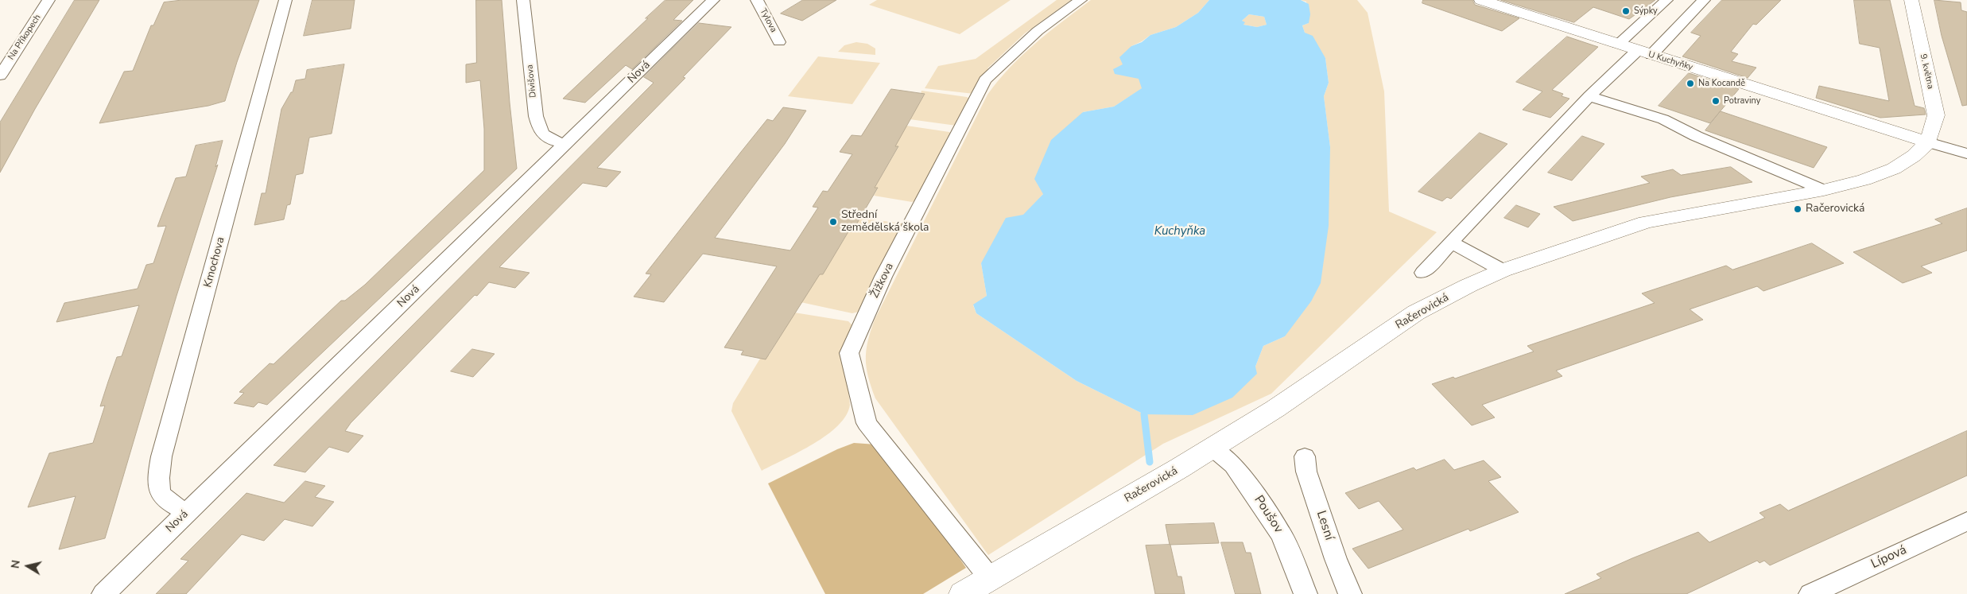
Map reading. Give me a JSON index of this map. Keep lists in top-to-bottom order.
{
  "streets": {
    "main road": ["U Kuchyňky", "9. května", "Račerovická"],
    "street": [
      "Tylova",
      "Na Příkopech",
      "Nová",
      "Divišova",
      "Kmochova",
      "Žižkova",
      "Poušov",
      "Lesní",
      "Lípová"
    ]
  },
  "crossings": [
    ["U Kuchyňky", "9. května"],
    ["U Kuchyňky", "Račerovická"],
    ["9. května", "Račerovická"],
    ["Nová", "Divišova"],
    ["Nová", "Kmochova"],
    ["Žižkova", "Račerovická"],
    ["Račerovická", "Poušov"]
  ],
  "water": ["Kuchyňka"],
  "places": [
    "Sýpky",
    "Na Kocandě",
    "Potraviny",
    "Račerovická",
    "Střední zemědělská škola"
  ],
  "north": "left"
}
